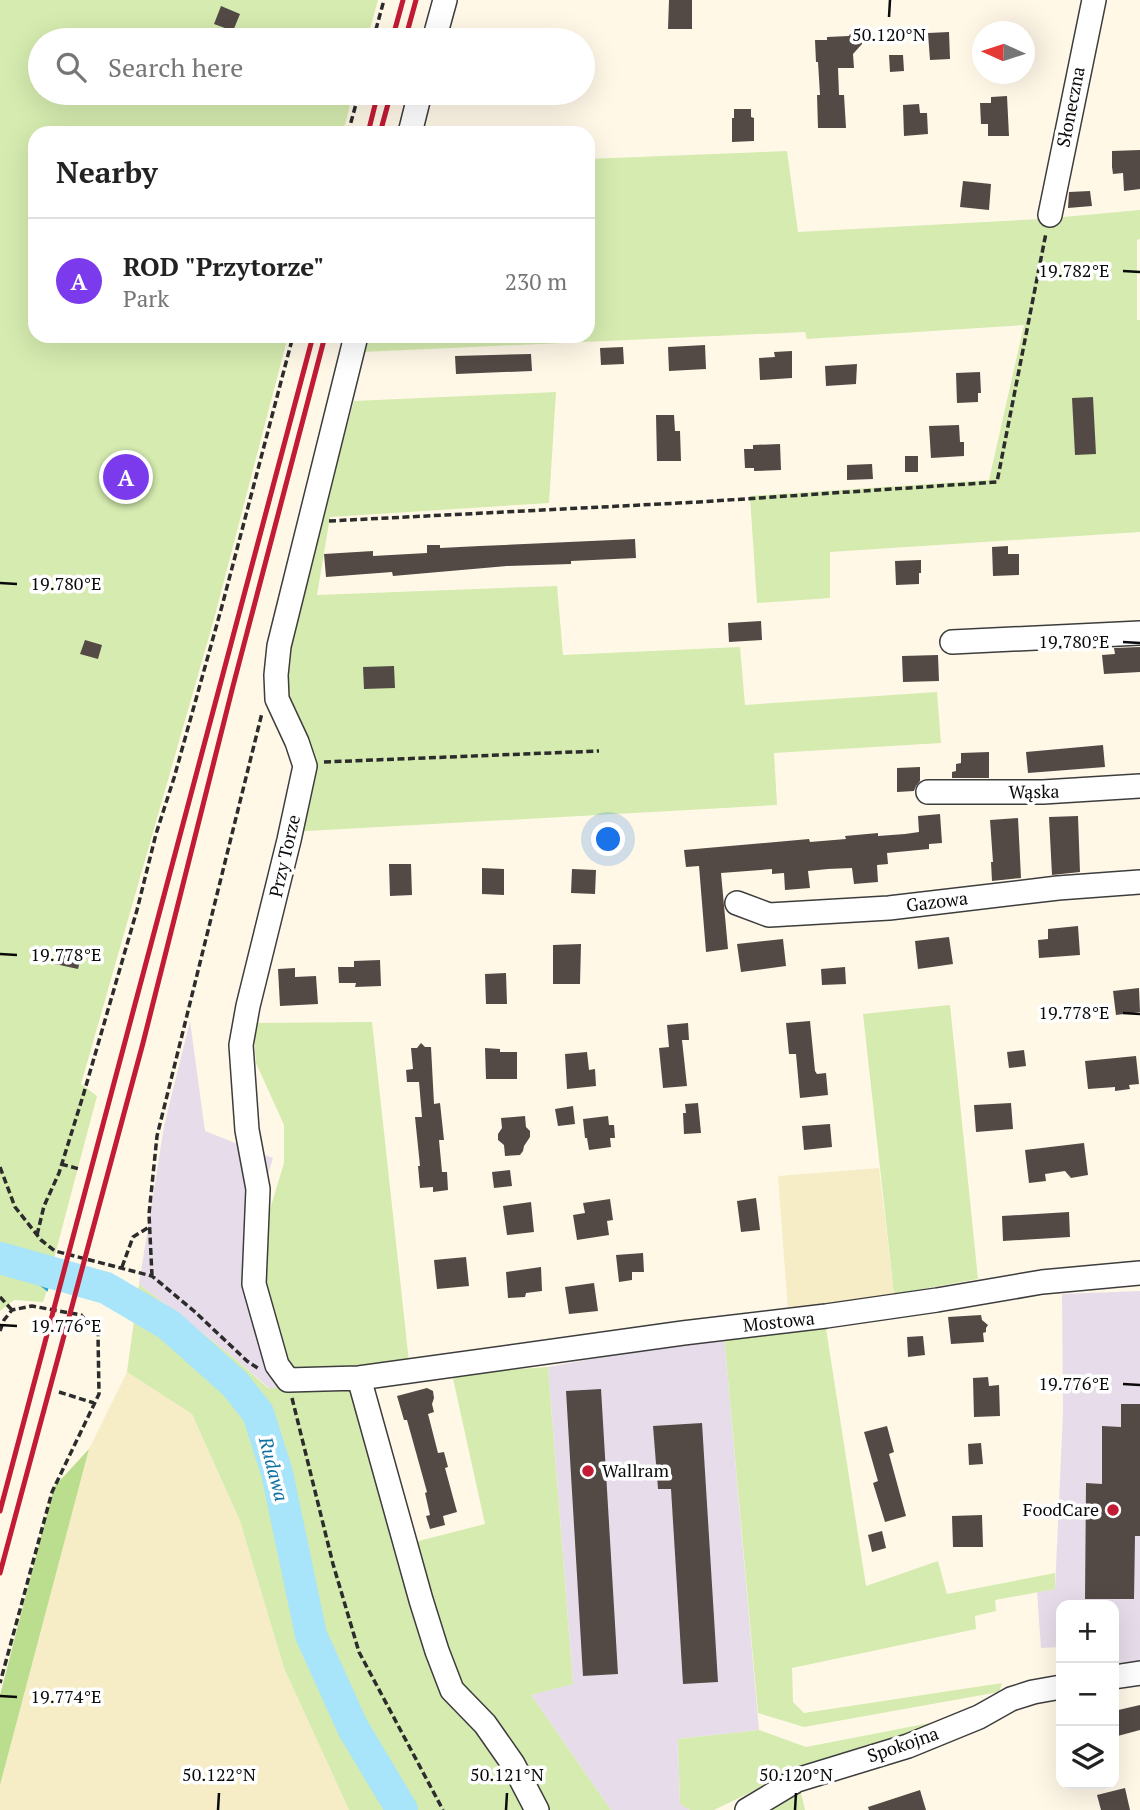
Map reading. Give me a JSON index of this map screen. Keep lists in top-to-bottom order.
{
  "streets": {
    "street": [
      "Słoneczna",
      "Wąska",
      "Przy Torze",
      "Gazowa",
      "Mostowa",
      "Spokojna"
    ]
  },
  "crossings": [
    ["Przy Torze", "Mostowa"]
  ],
  "water": ["Rudawa"],
  "places": ["Wallram", "FoodCare"],
  "north": "left",
  "page": {
    "search": "Search here",
    "heading": "Nearby",
    "list": [
      {
        "mark": "A",
        "name": "ROD \"Przytorze\"",
        "note": "Park",
        "value": "230 m"
      }
    ],
    "pins": "A",
    "map_buttons": ["+", "−"]
  },
  "coordinates": [
    "50.120°N",
    "19.782°E",
    "19.780°E",
    "19.778°E",
    "19.776°E",
    "19.774°E",
    "50.122°N",
    "50.121°N"
  ]
}
